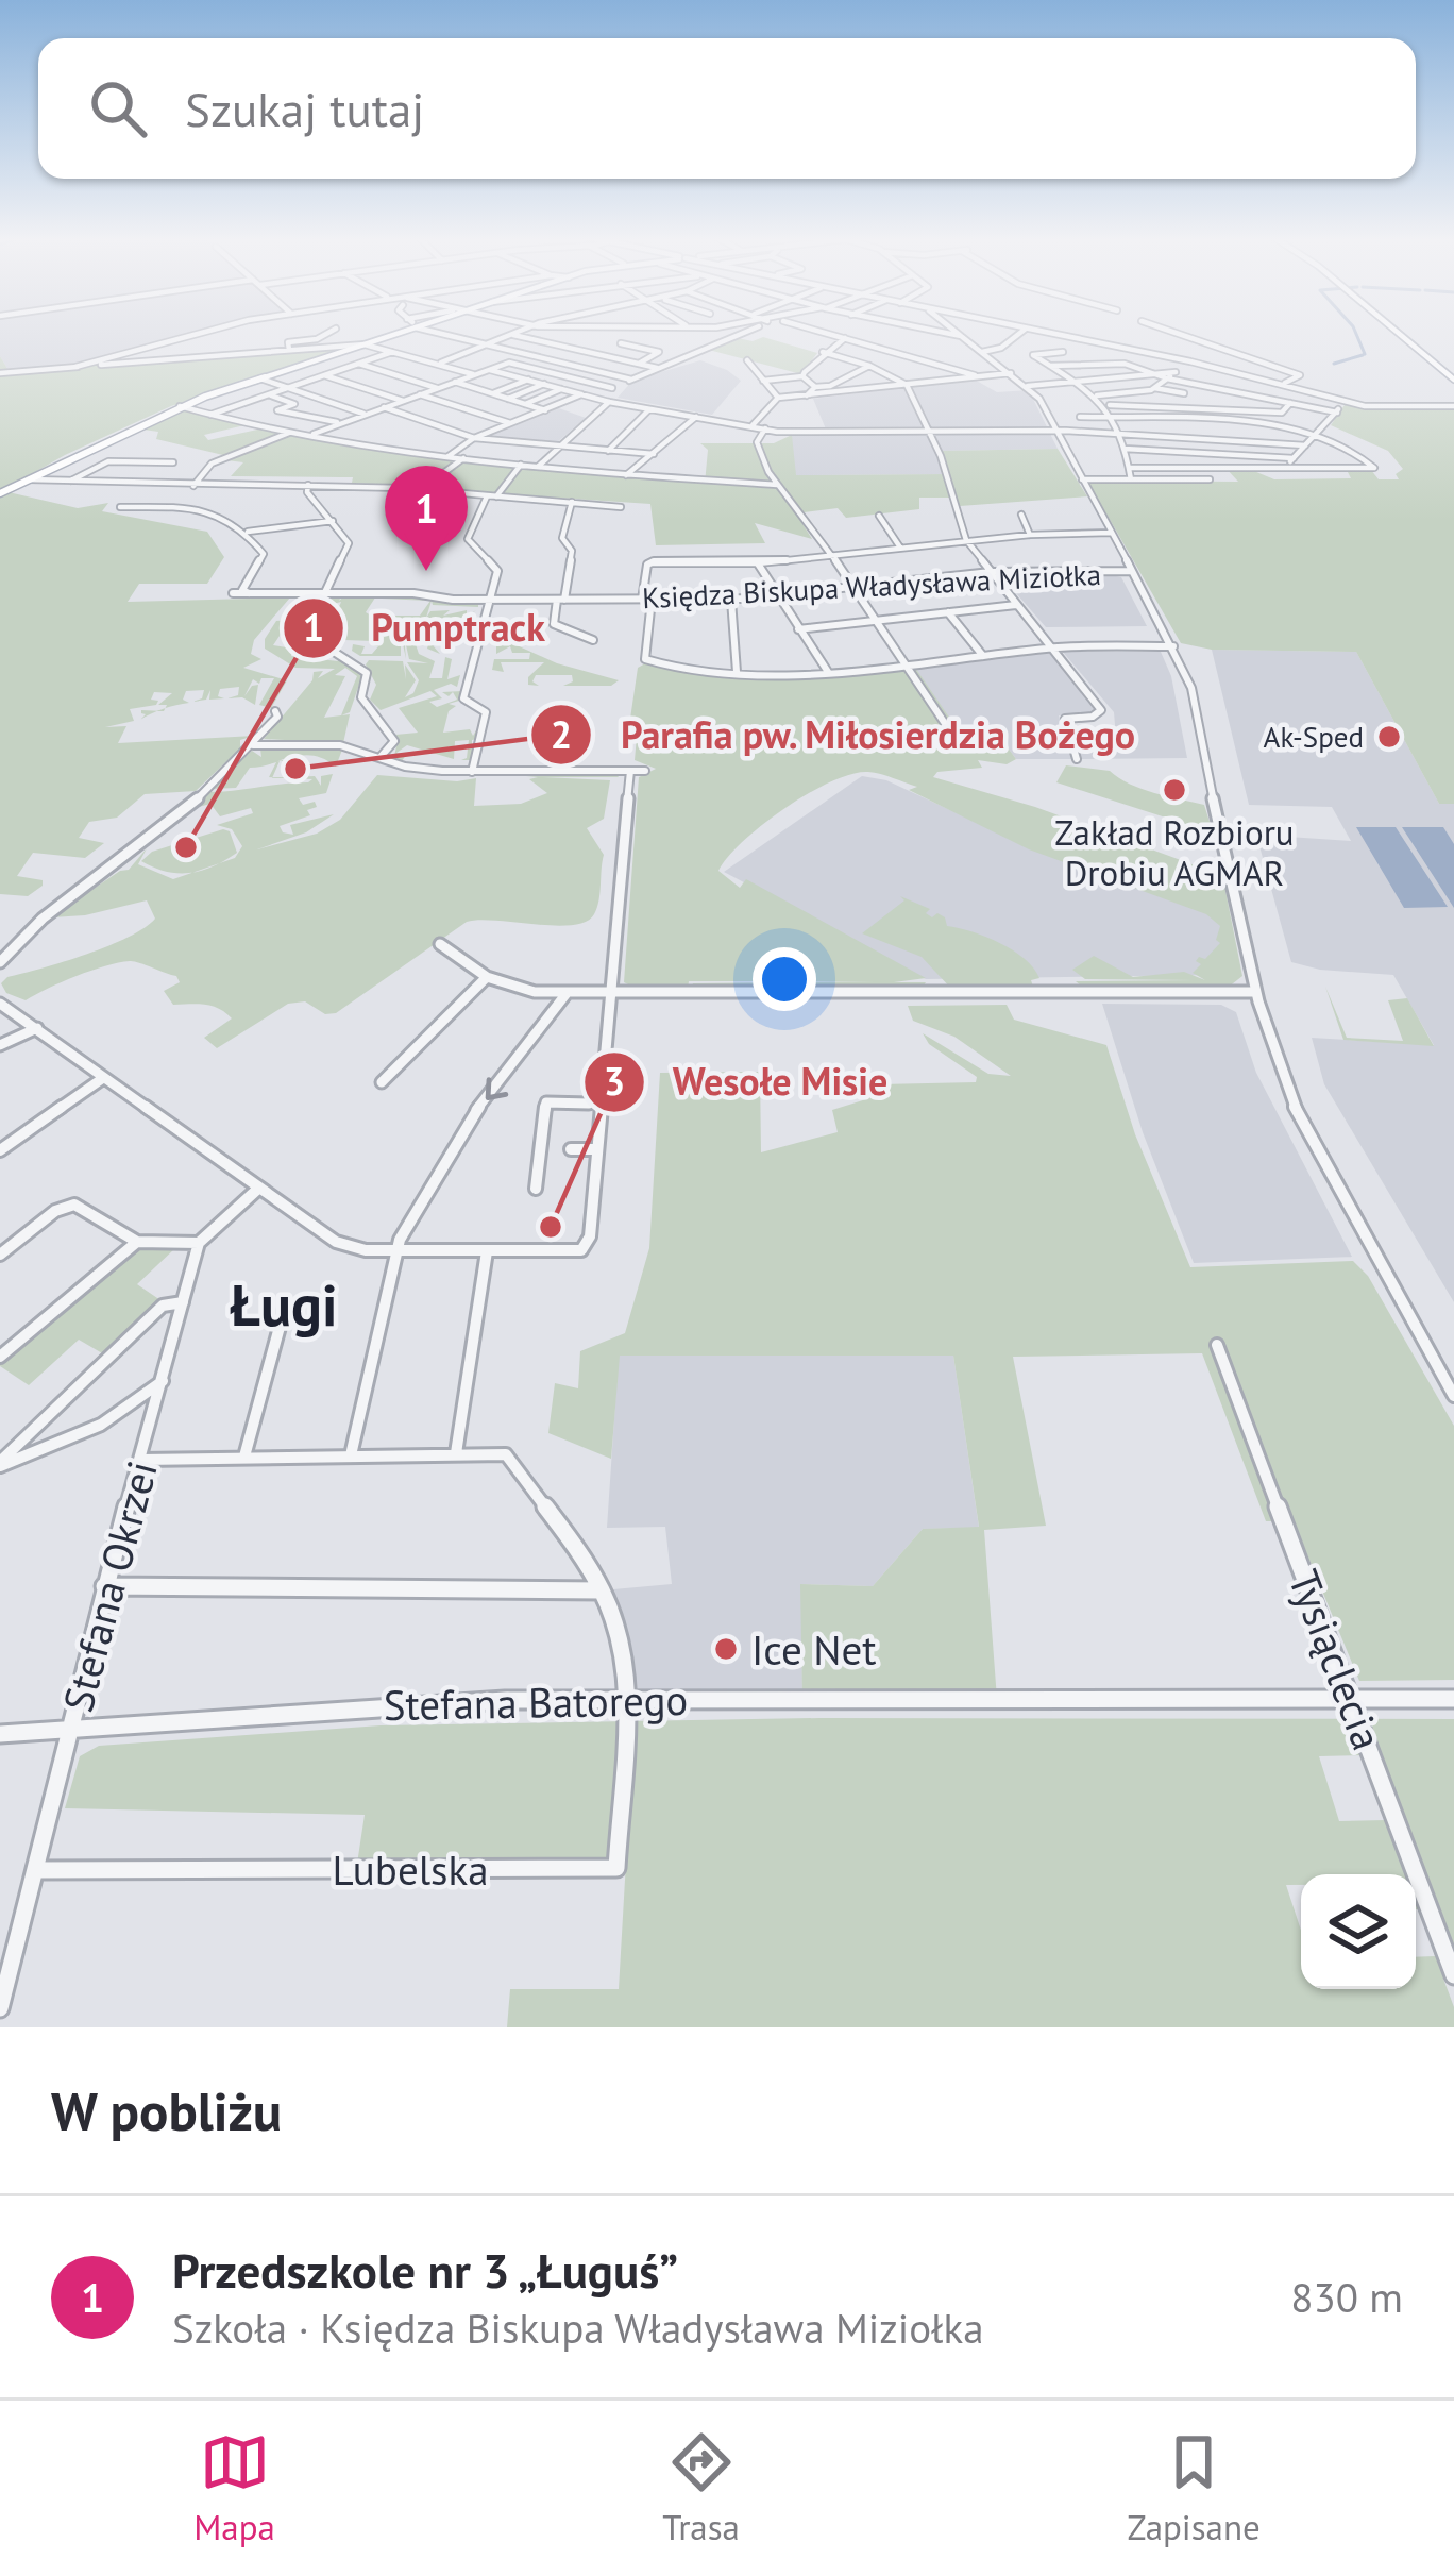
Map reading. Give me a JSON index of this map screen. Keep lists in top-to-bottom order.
{
  "streets": {
    "street": [
      "Księdza Biskupa Władysława Miziołka",
      "Stefana Okrzei",
      "Tysiąclecia",
      "Stefana Batorego",
      "Lubelska"
    ]
  },
  "crossings": [
    ["Stefana Okrzei", "Stefana Batorego"],
    ["Stefana Okrzei", "Lubelska"],
    ["Tysiąclecia", "Stefana Batorego"],
    ["Stefana Batorego", "Lubelska"]
  ],
  "districts": ["Ługi"],
  "places": [
    "Ak-Sped",
    "Parafia pw. Miłosierdzia Bożego",
    "Zakład Rozbioru Drobiu AGMAR",
    "Pumptrack",
    "Wesołe Misie",
    "Ice Net"
  ],
  "page": {
    "search": "Szukaj tutaj",
    "pins": "1",
    "heading": "W pobliżu",
    "list": [
      {
        "mark": "1",
        "name": "Przedszkole nr 3 „Ługuś”",
        "note": "Szkoła · Księdza Biskupa Władysława Miziołka",
        "value": "830 m"
      }
    ],
    "nav": ["Mapa", "Trasa", "Zapisane"]
  }
}
